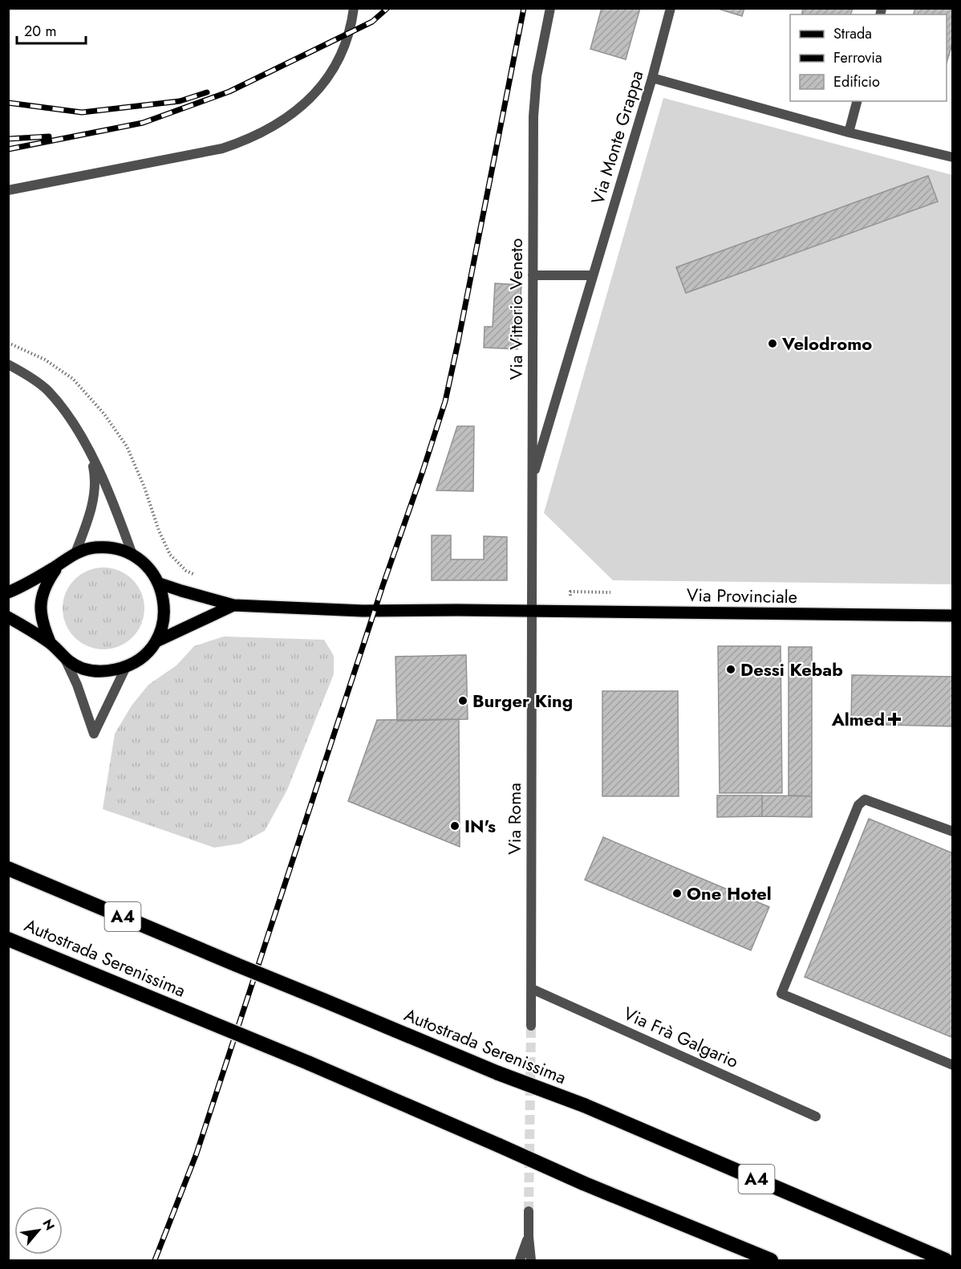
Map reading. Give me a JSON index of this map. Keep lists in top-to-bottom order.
{
  "streets": {
    "highway": ["A4", "Autostrada Serenissima"],
    "main road": ["Via Provinciale"],
    "street": [
      "Via Monte Grappa",
      "Via Vittorio Veneto",
      "Via Roma",
      "Via Frà Galgario"
    ]
  },
  "crossings": [
    ["Via Monte Grappa", "Via Vittorio Veneto"],
    ["Via Vittorio Veneto", "Via Provinciale"],
    ["Via Vittorio Veneto", "Via Roma"],
    ["Via Provinciale", "Via Roma"],
    ["Via Roma", "Via Frà Galgario"]
  ],
  "places": {
    "other": [
      "Velodromo",
      "Dessi Kebab",
      "Burger King",
      "IN's",
      "One Hotel"
    ],
    "health": ["Almed"]
  },
  "legend": ["Strada", "Ferrovia", "Edificio"],
  "scale_bar": "20 m",
  "north": "top right"
}
